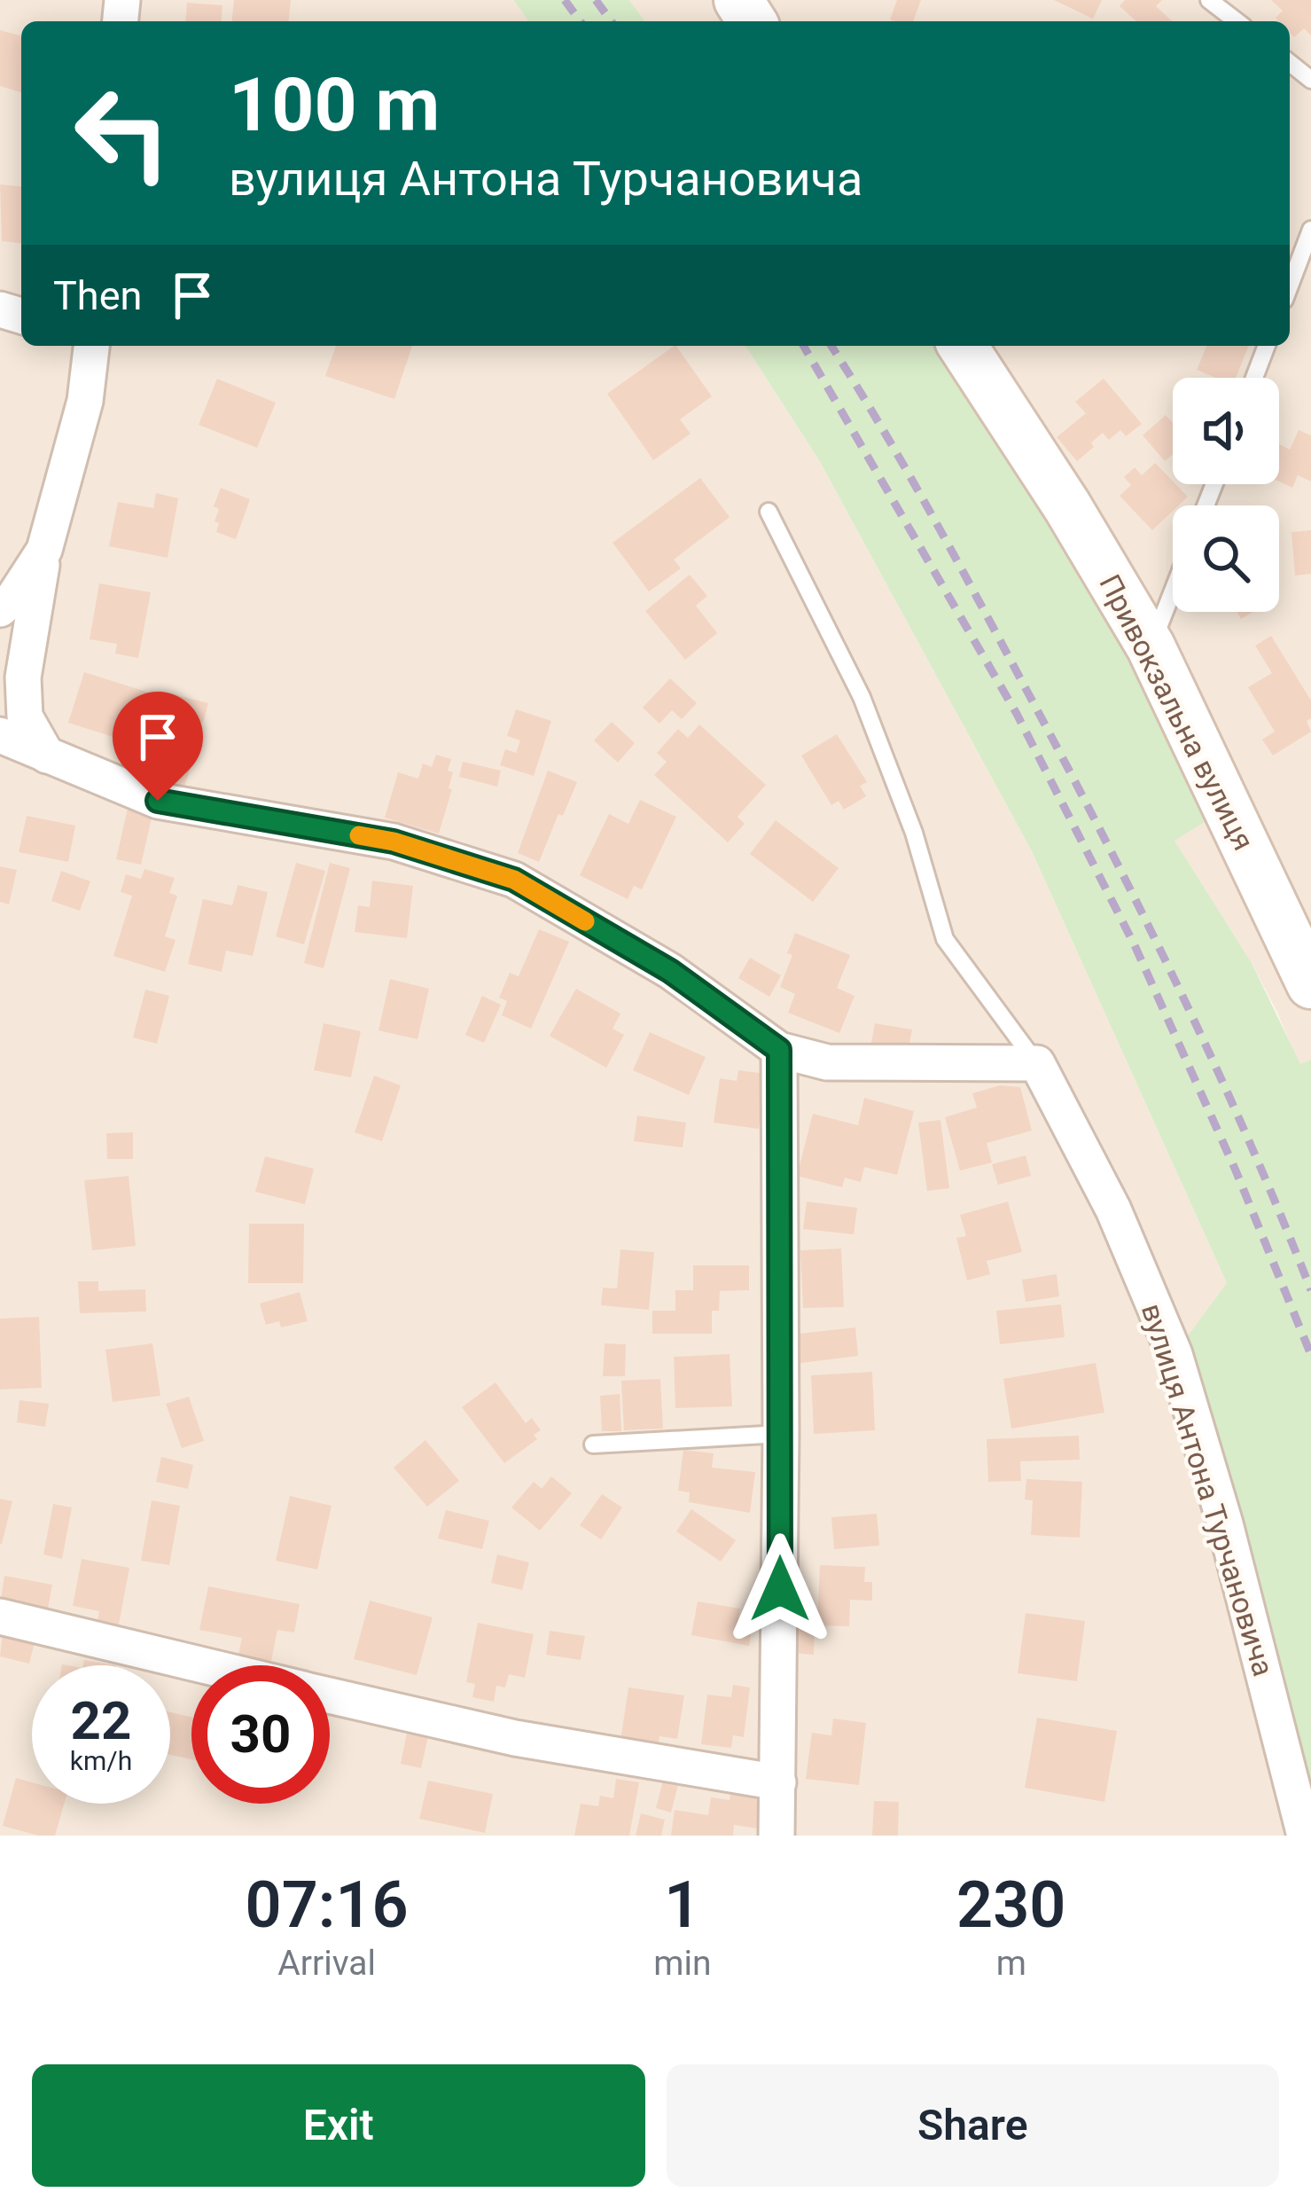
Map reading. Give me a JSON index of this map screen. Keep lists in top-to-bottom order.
{
  "streets": {
    "street": ["Привокзальна вулиця", "вулиця Антона Турчановича"]
  },
  "page": {
    "turn": ["100 m", "вулиця Антона Турчановича"],
    "then": "Then",
    "speed": "22 km/h",
    "limit": "30",
    "eta": [
      "07:16",
      "Arrival",
      "1",
      "min",
      "230",
      "m"
    ],
    "buttons": ["Exit", "Share"]
  }
}
